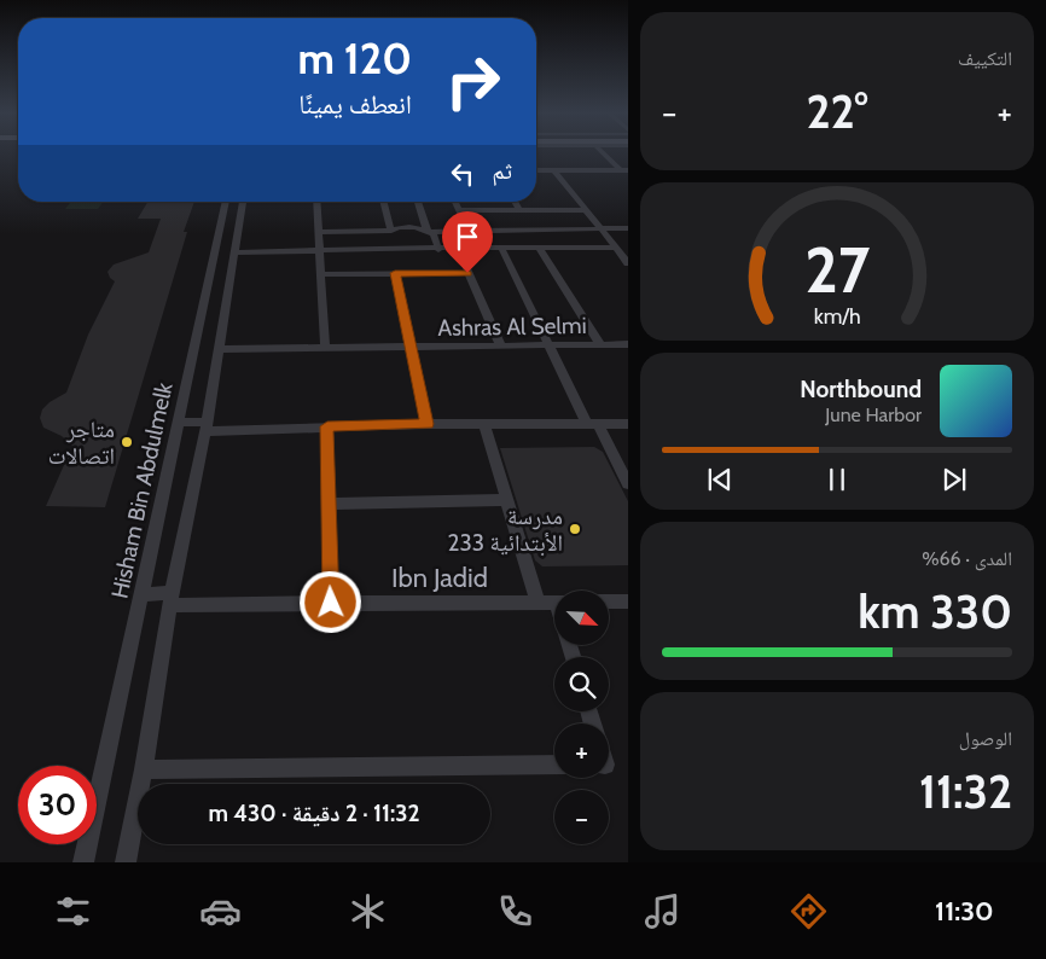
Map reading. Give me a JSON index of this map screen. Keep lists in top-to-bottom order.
{
  "streets": {
    "street": ["Ashras Al Selmi", "Hisham Bin Abdulmelk", "Ibn Jadid"]
  },
  "crossings": [
    ["Ashras Al Selmi", "Hisham Bin Abdulmelk"],
    ["Hisham Bin Abdulmelk", "Ibn Jadid"]
  ],
  "places": ["متاجر اتصالات", "مدرسة الأبتدائية 233"],
  "north": "bottom right",
  "page": {
    "tile": [
      "التكييف",
      ["المدى · 66%", "330 km"],
      ["الوصول", "11:32"]
    ],
    "turn": ["120 m", "انعطف يمينًا"],
    "heat": ["−", "22°", "+"],
    "then": "ثم",
    "song": ["Northbound", "June Harbor"],
    "map_buttons": ["+", "−"],
    "limit": "30",
    "trip": "11:32 · 2 دقيقة · 430 m",
    "tabs": "11:30",
    "gauge": ["27", "km/h"]
  }
}
